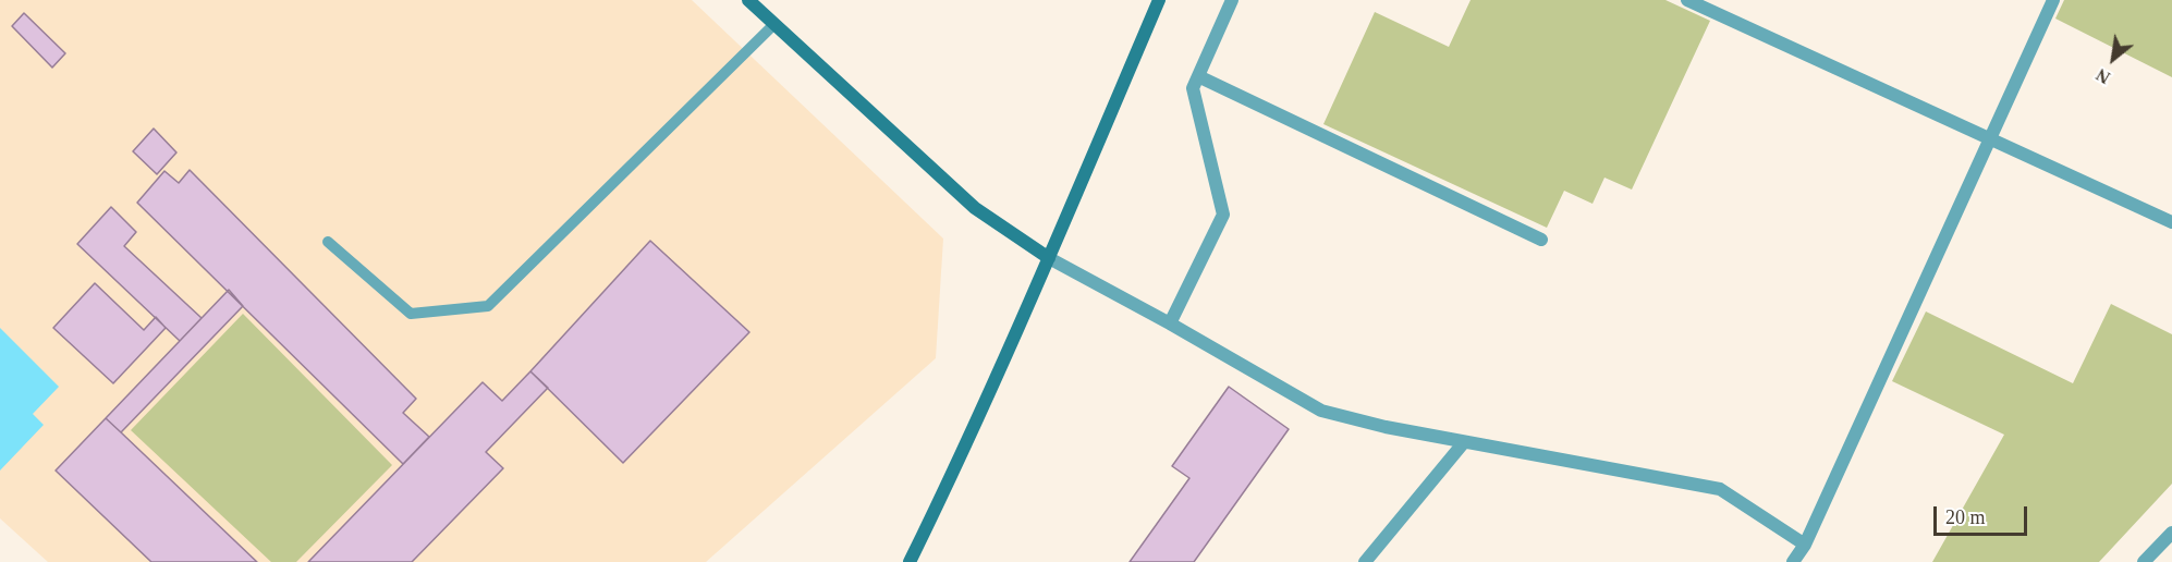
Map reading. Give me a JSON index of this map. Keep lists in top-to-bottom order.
{
  "scale_bar": "20 m",
  "north": "bottom left"
}
